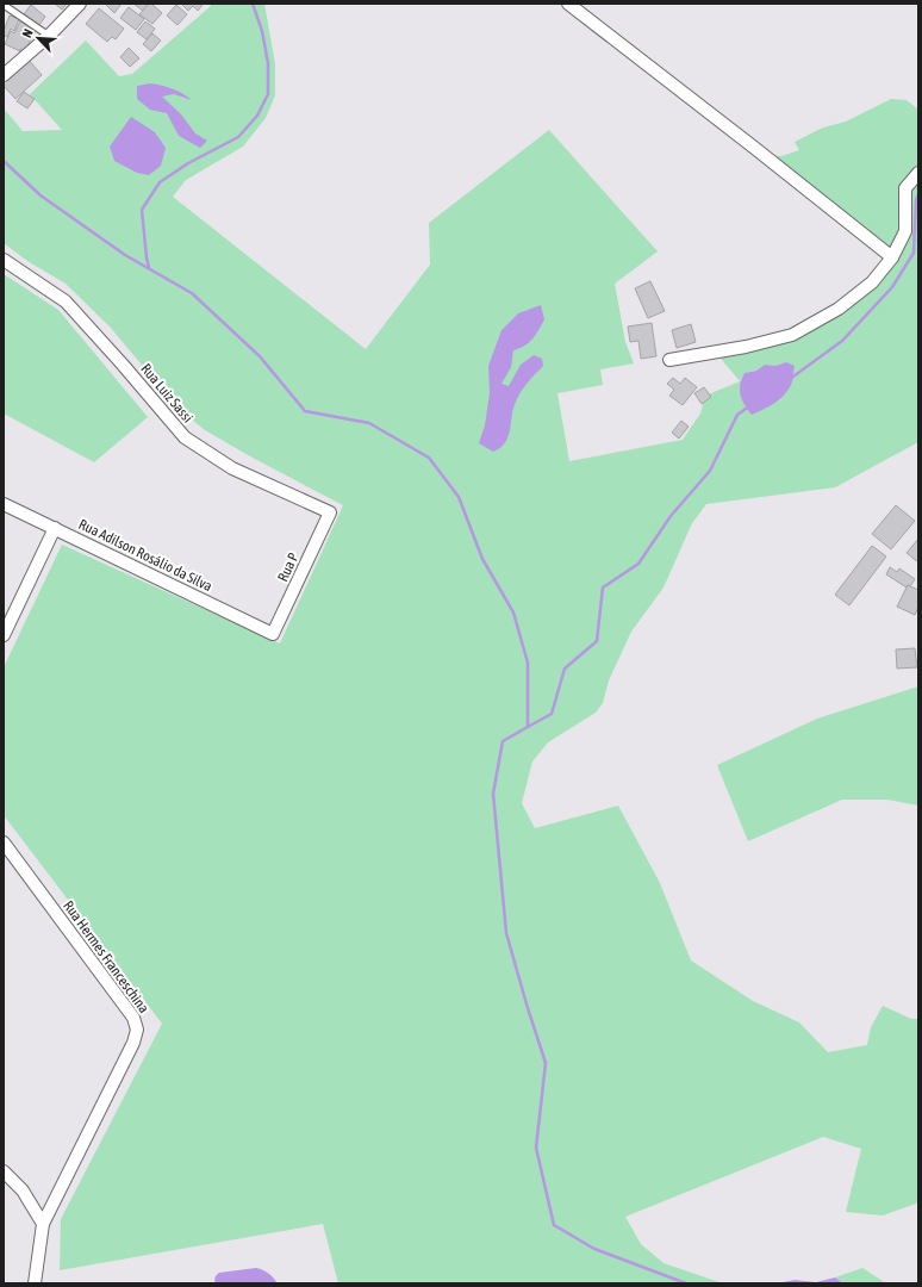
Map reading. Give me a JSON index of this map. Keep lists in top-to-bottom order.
{
  "streets": {
    "street": [
      "Rua Luiz Sassi",
      "Rua Adilson Rosálio da Silva",
      "Rua P",
      "Rua Hermes Franceschina"
    ]
  },
  "crossings": [
    ["Rua Luiz Sassi", "Rua P"],
    ["Rua Adilson Rosálio da Silva", "Rua P"]
  ],
  "north": "top left"
}
